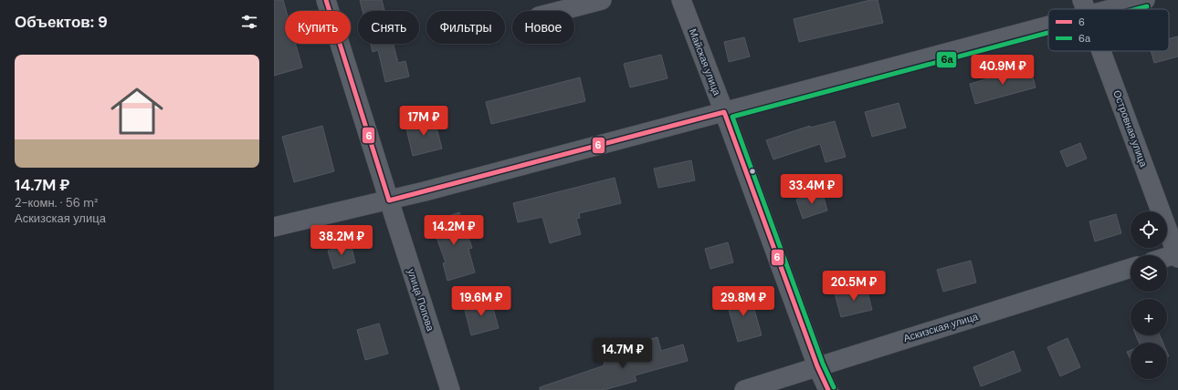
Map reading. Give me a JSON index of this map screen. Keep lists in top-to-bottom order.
{
  "streets": {
    "street": [
      "Майская улица",
      "Островная улица",
      "улица Попова",
      "Аскизская улица"
    ]
  },
  "crossings": [
    ["Майская улица", "Аскизская улица"]
  ],
  "lines": ["transit line 6", "transit line 6а"],
  "legend": ["6", "6а"],
  "page": {
    "heading": "Объектов: 9",
    "chip": [
      "Купить",
      "Снять",
      "Фильтры",
      "Новое"
    ],
    "list": [
      {
        "name": "14.7M ₽",
        "note": "2-комн. · 56 m² · Аскизская улица"
      }
    ],
    "price": [
      "40.9M ₽",
      "17M ₽",
      "33.4M ₽",
      "14.2M ₽",
      "38.2M ₽",
      "20.5M ₽",
      "19.6M ₽",
      "29.8M ₽",
      "14.7M ₽"
    ],
    "map_buttons": ["+", "−"]
  }
}
